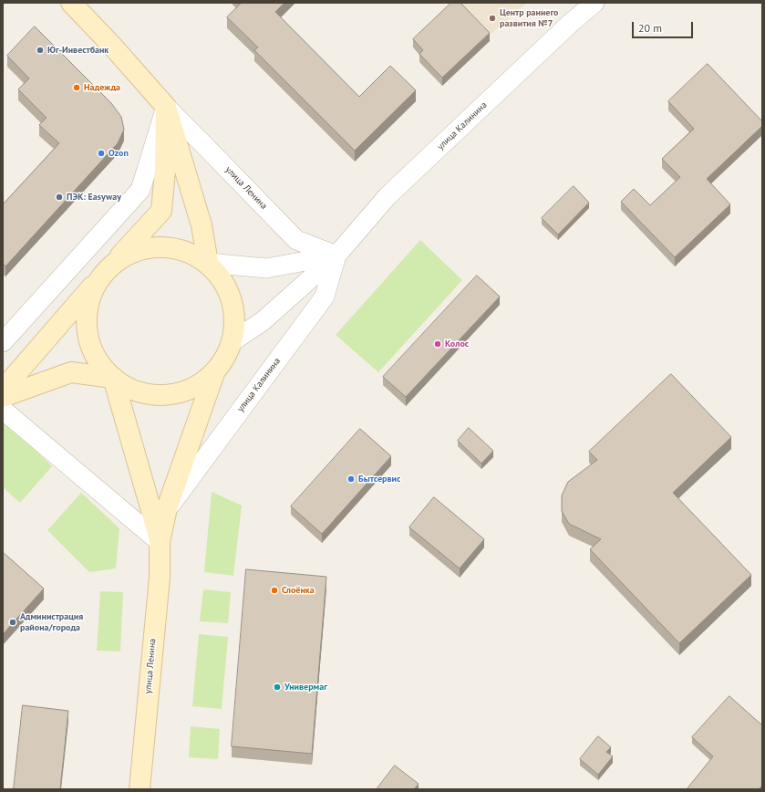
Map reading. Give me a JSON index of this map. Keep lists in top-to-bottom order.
{
  "streets": {
    "street": ["улица Калинина", "улица Ленина"]
  },
  "crossings": [
    ["улица Калинина", "улица Ленина"]
  ],
  "places": [
    "Центр раннего развития №7",
    "Юг-Инвестбанк",
    "Надежда",
    "Ozon",
    "ПЭК: Easyway",
    "Колос",
    "Бытсервис",
    "Слоёнка",
    "Администрация района/города",
    "Универмаг"
  ],
  "scale_bar": "20 m"
}
